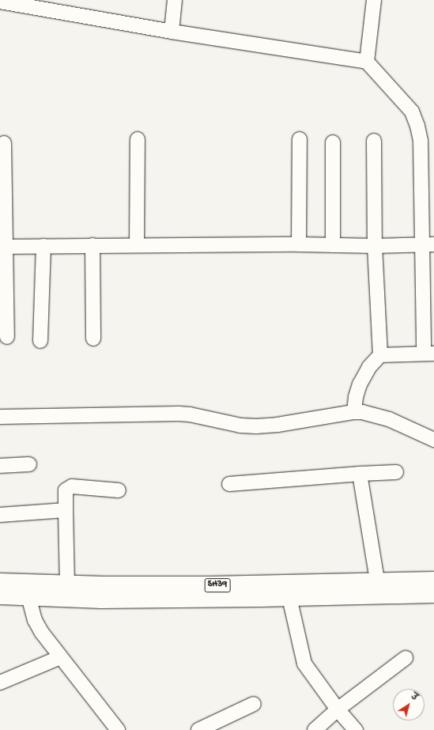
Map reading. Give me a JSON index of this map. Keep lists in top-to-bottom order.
{
  "streets": {
    "main road": ["SH39"]
  },
  "north": "top right"
}
